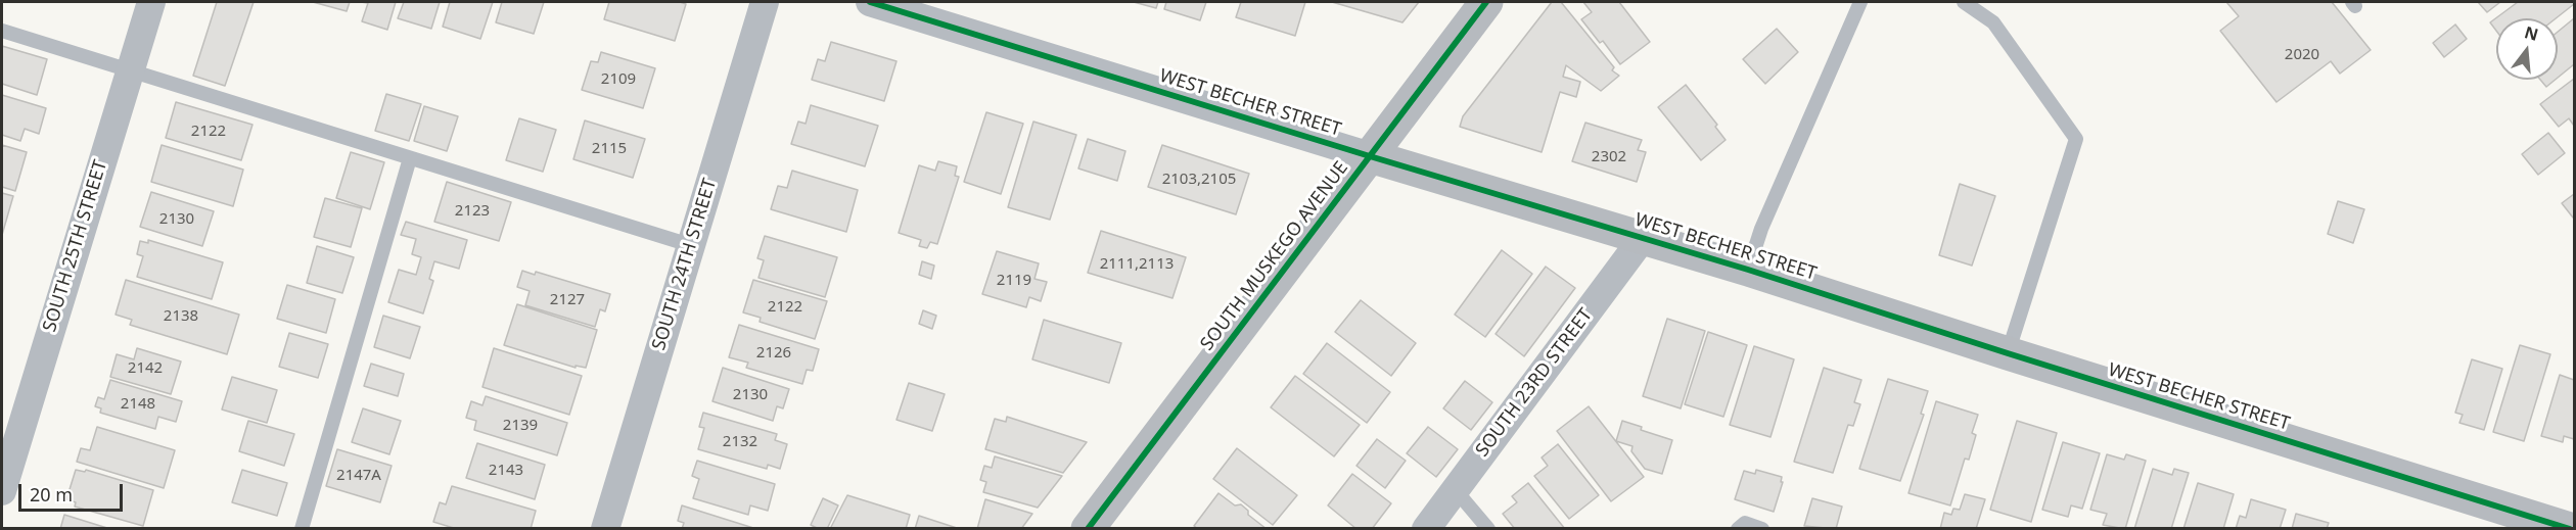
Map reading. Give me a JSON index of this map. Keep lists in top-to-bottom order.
{
  "streets": {
    "street": [
      "WEST BECHER STREET",
      "SOUTH 25TH STREET",
      "SOUTH MUSKEGO AVENUE",
      "SOUTH 24TH STREET",
      "SOUTH 23RD STREET"
    ]
  },
  "crossings": [
    ["WEST BECHER STREET", "SOUTH MUSKEGO AVENUE"],
    ["WEST BECHER STREET", "SOUTH 23RD STREET"]
  ],
  "house_numbers": [
    "2020",
    "2109",
    "2122",
    "2115",
    "2302",
    "2103,2105",
    "2123",
    "2130",
    "2111,2113",
    "2119",
    "2127",
    "2122",
    "2138",
    "2126",
    "2142",
    "2130",
    "2148",
    "2139",
    "2132",
    "2143",
    "2147A"
  ],
  "scale_bar": "20 m",
  "north": "top"
}
